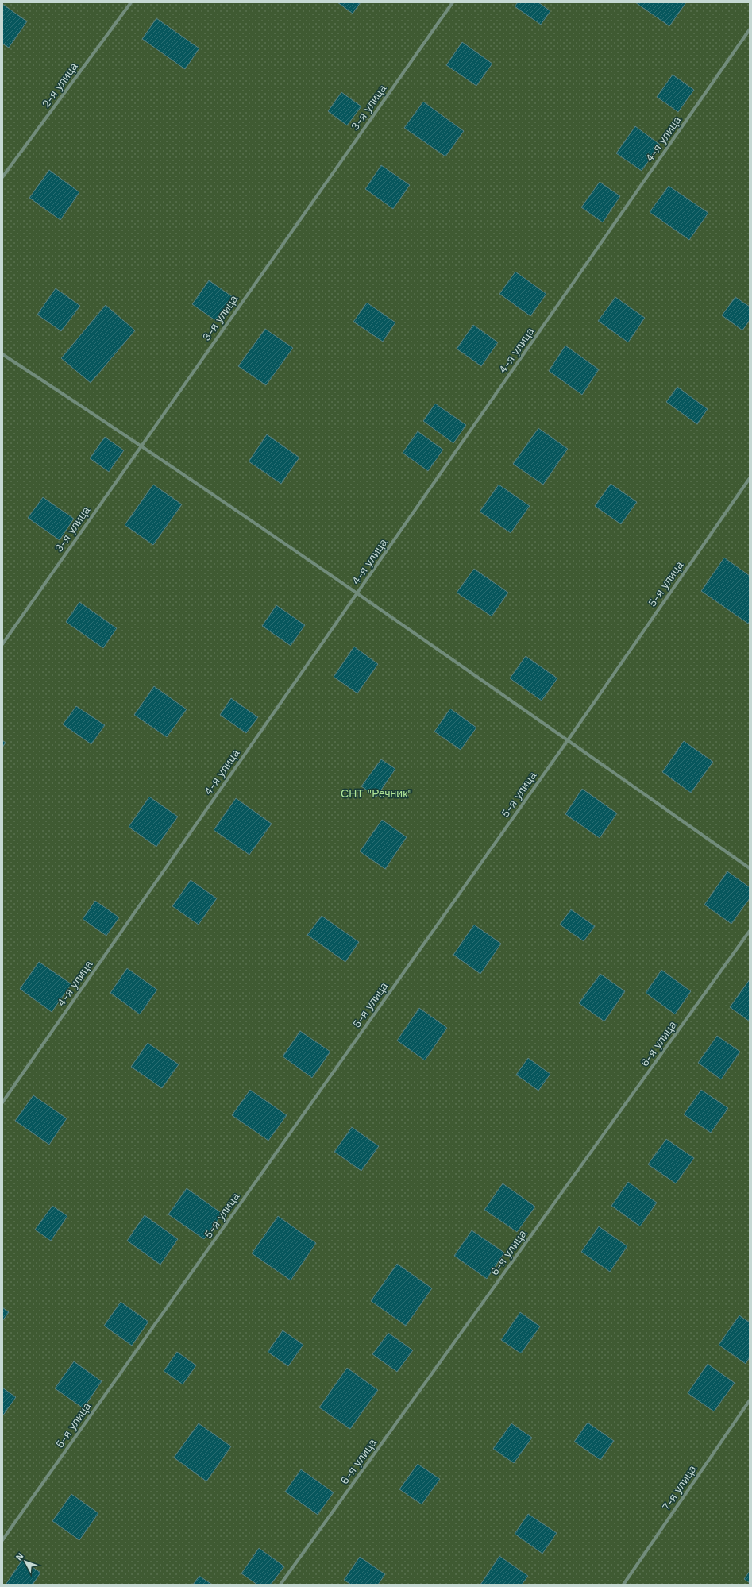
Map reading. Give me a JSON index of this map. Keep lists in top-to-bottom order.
{
  "streets": {
    "street": [
      "2-я улица",
      "3-я улица",
      "4-я улица",
      "5-я улица",
      "6-я улица",
      "7-я улица"
    ]
  },
  "parks": ["СНТ \"Речник\""],
  "north": "top left"
}
